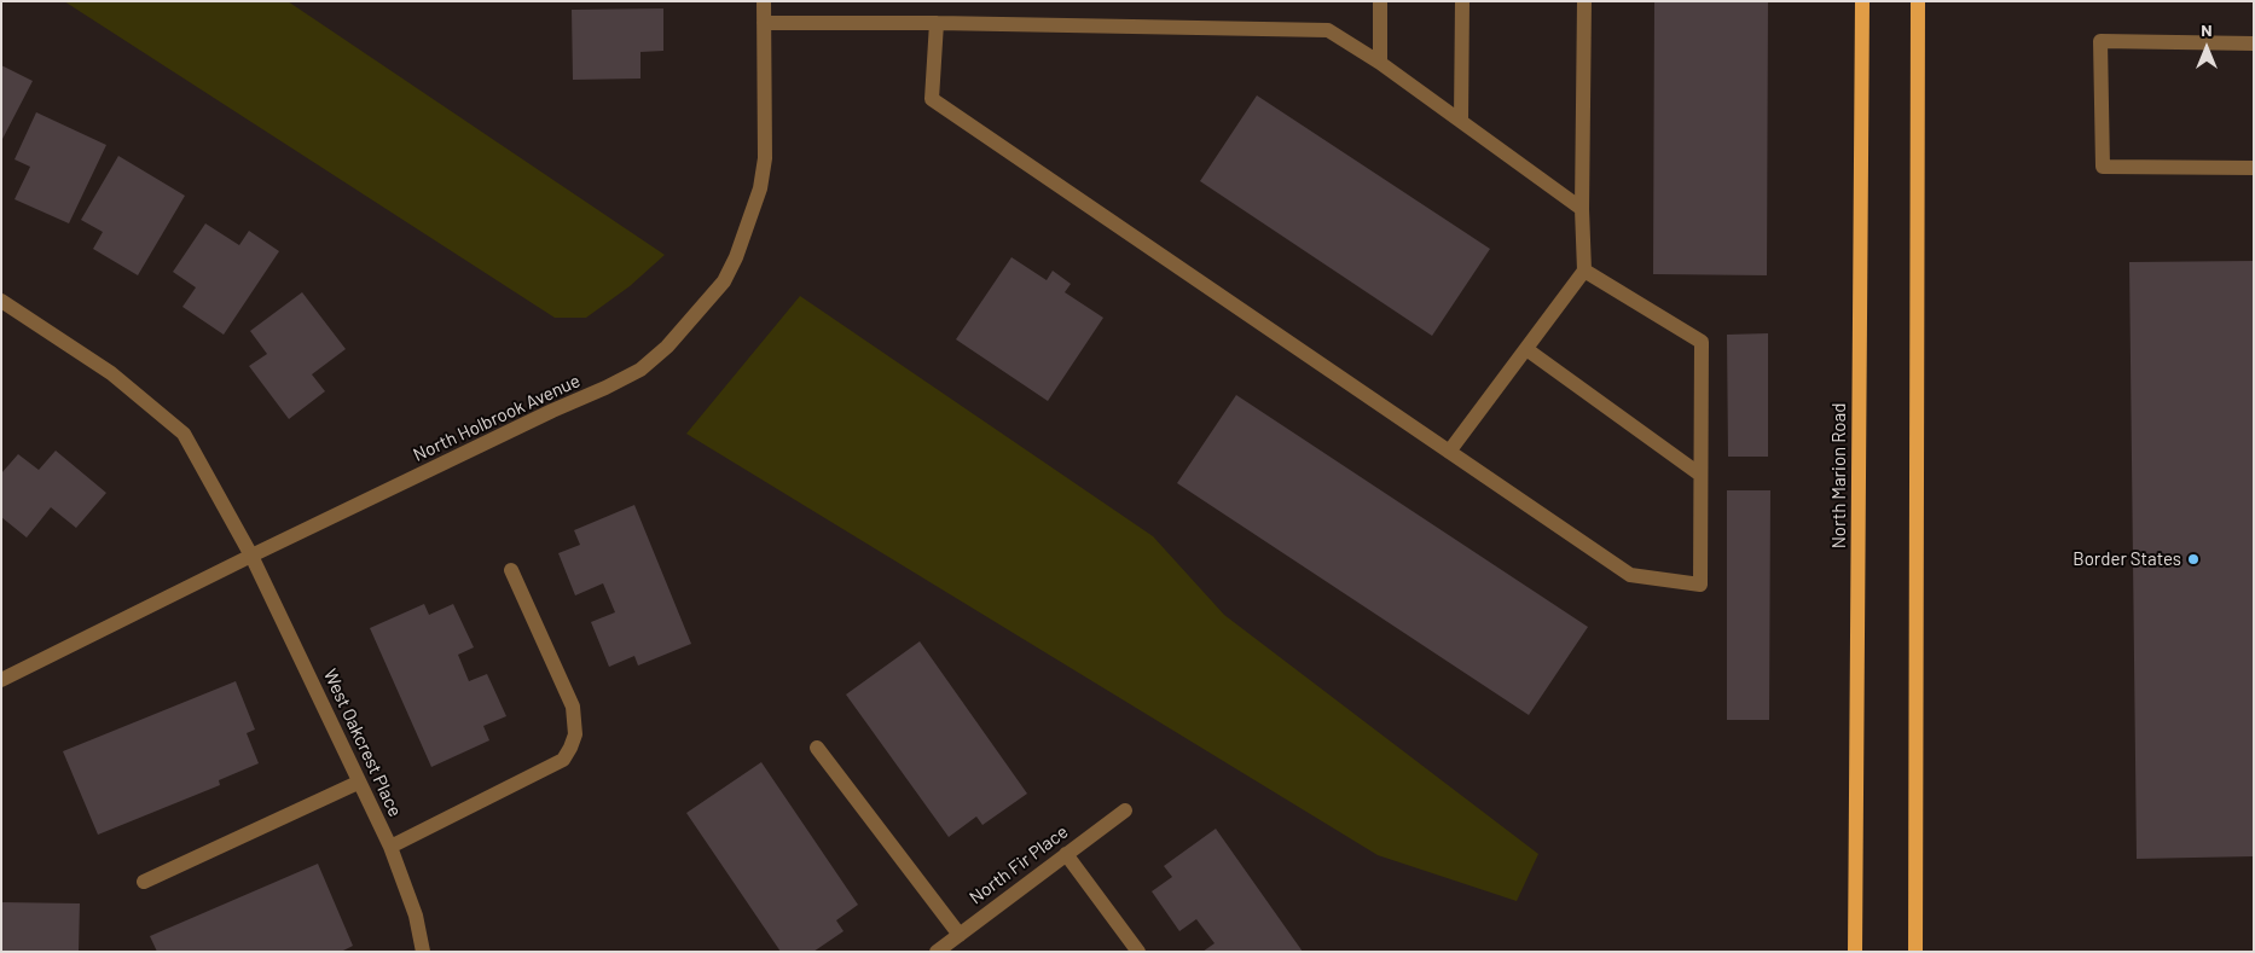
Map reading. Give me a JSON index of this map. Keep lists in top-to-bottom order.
{
  "streets": {
    "main road": ["North Marion Road"],
    "street": ["North Holbrook Avenue", "West Oakcrest Place", "North Fir Place"]
  },
  "crossings": [
    ["North Holbrook Avenue", "West Oakcrest Place"]
  ],
  "places": ["Border States"],
  "north": "top"
}
